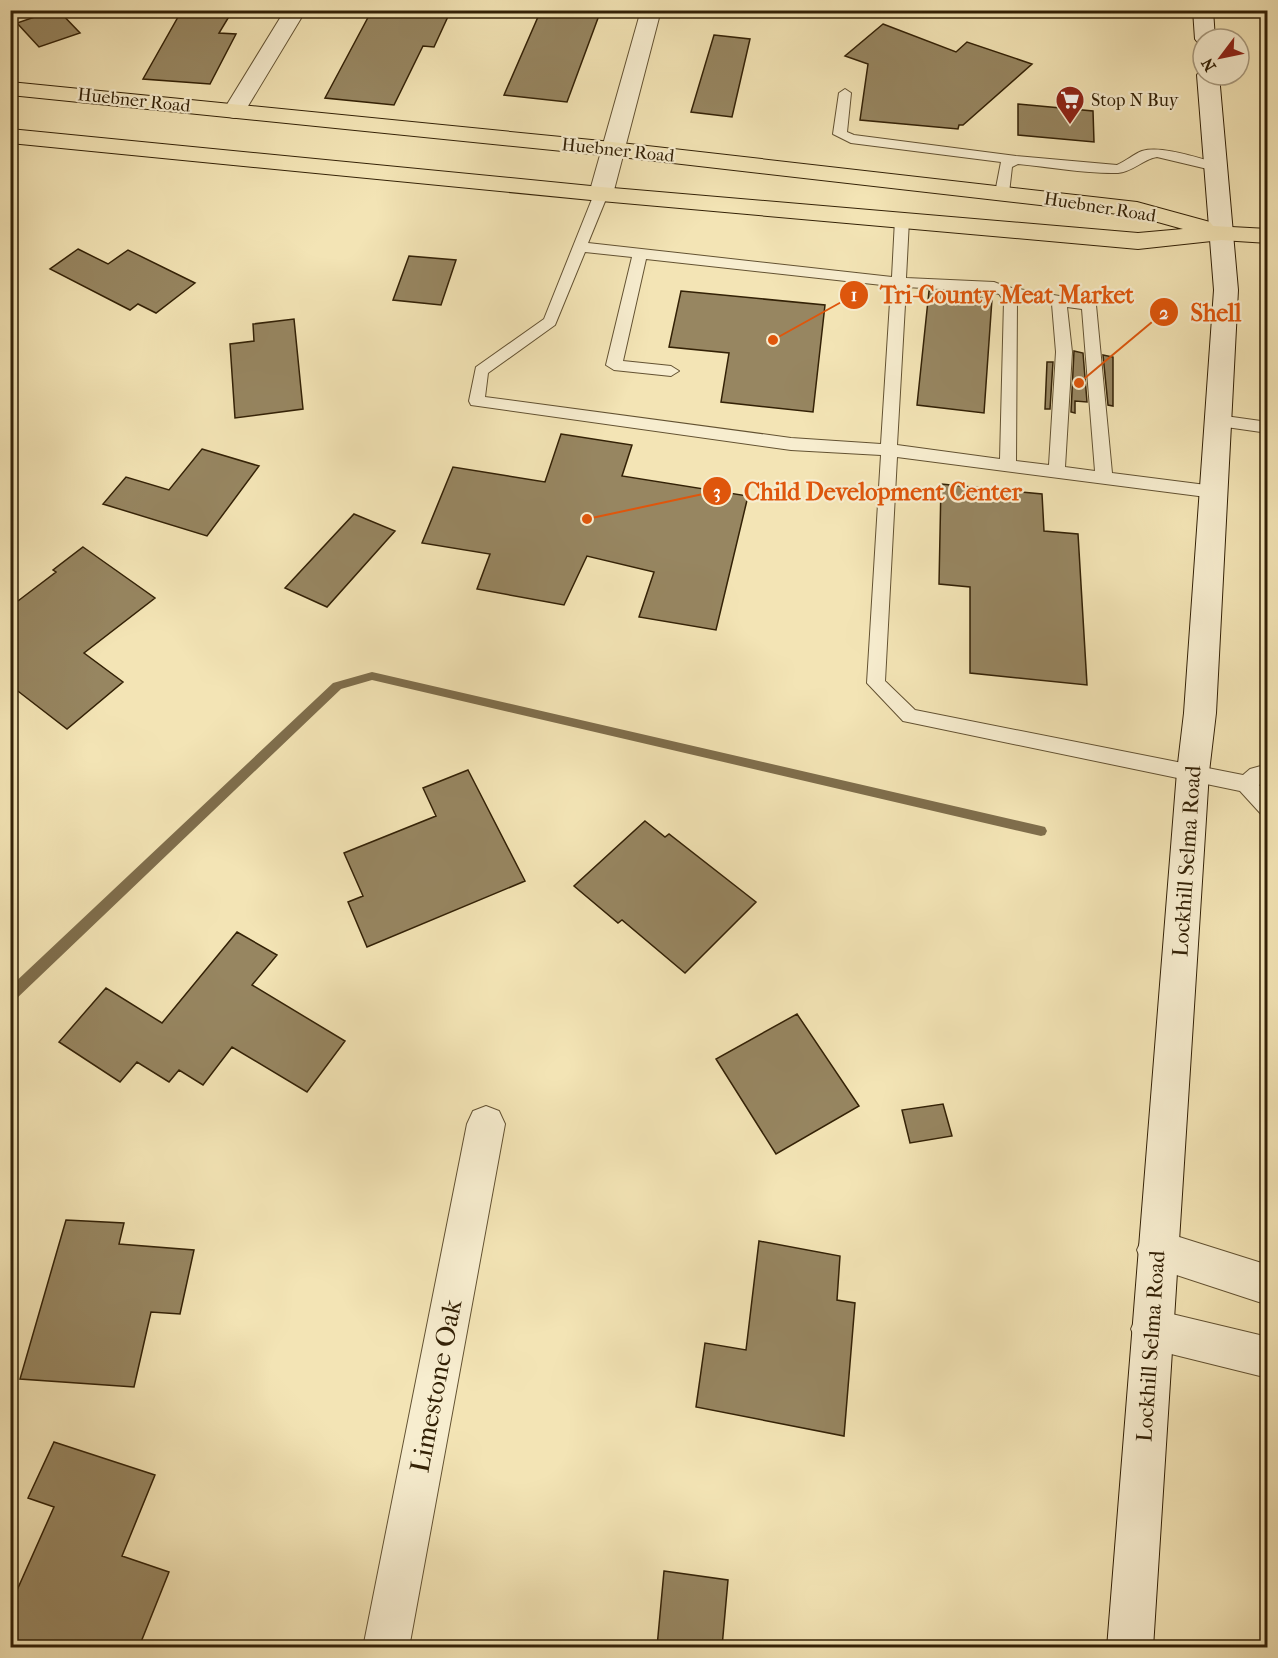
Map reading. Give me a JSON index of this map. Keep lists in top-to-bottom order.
{
  "streets": {
    "main road": ["Huebner Road", "Lockhill Selma Road", "Limestone Oak"]
  },
  "crossings": [
    ["Huebner Road", "Lockhill Selma Road"]
  ],
  "places": {
    "supermarket": ["Stop N Buy"],
    "other": ["Tri-County Meat Market", "Shell", "Child Development Center"]
  },
  "north": "bottom left"
}
